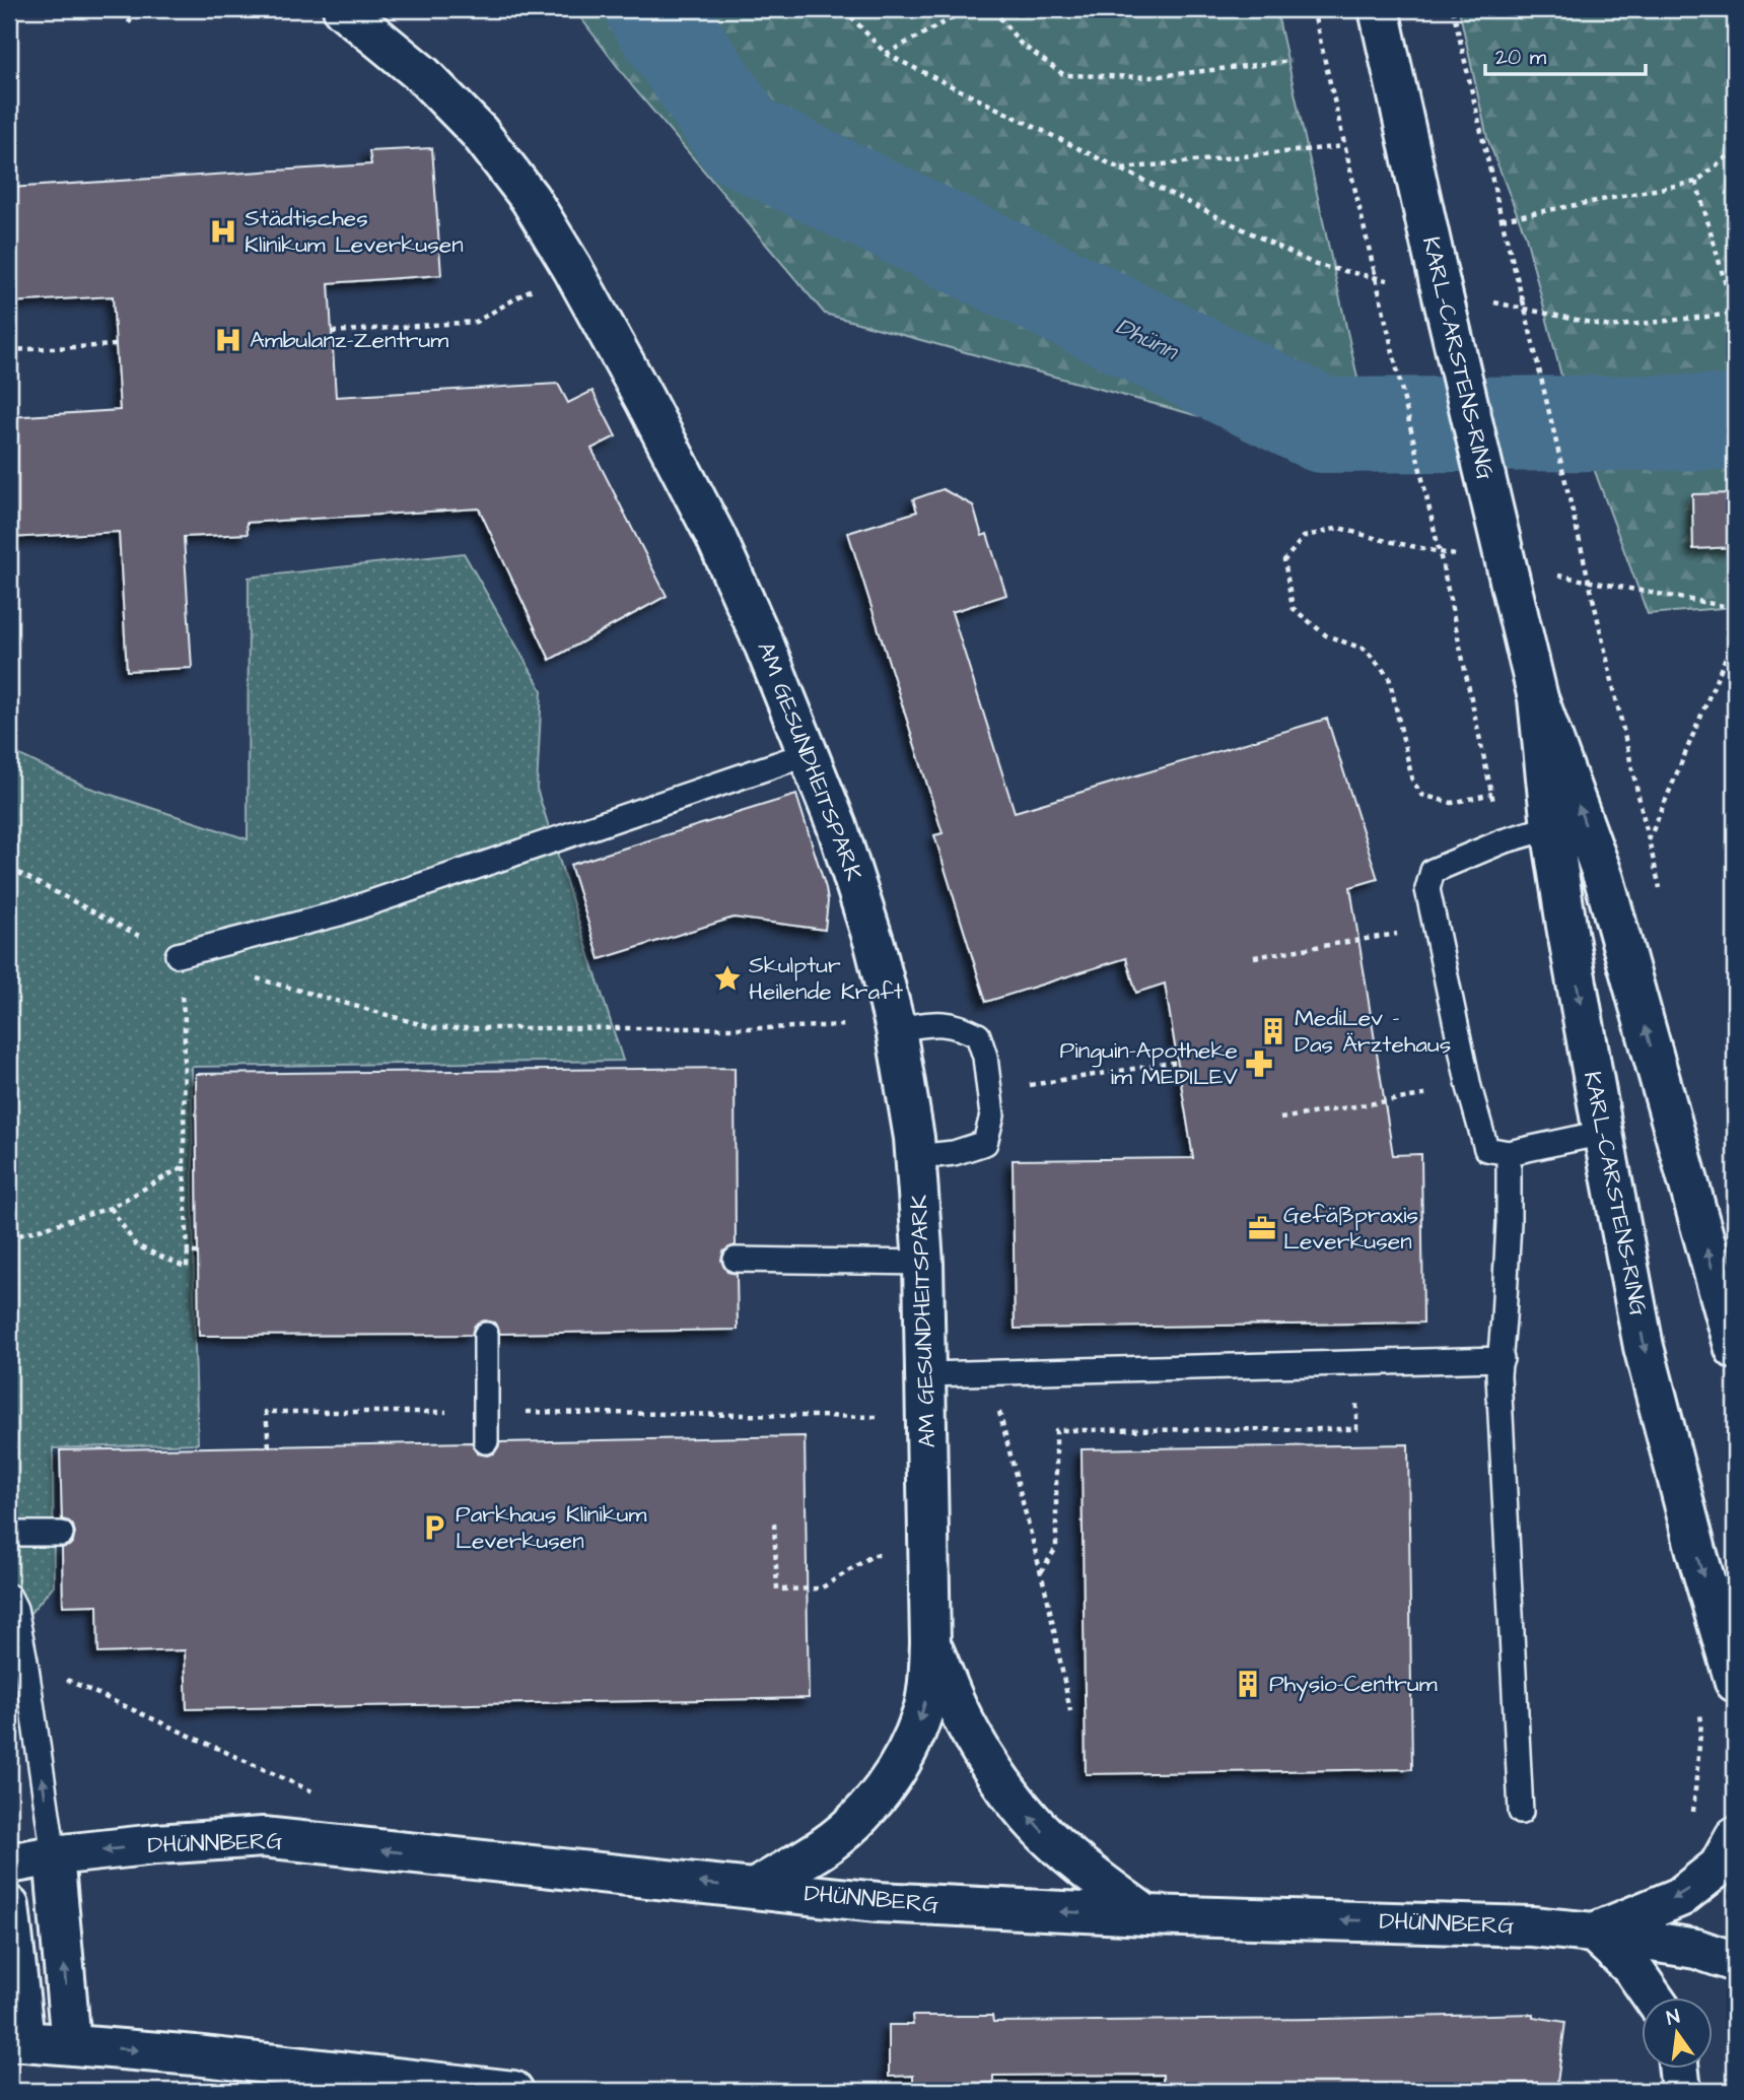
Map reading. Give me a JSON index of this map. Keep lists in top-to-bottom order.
{
  "streets": {
    "street": ["KARL-CARSTENS-RING", "AM GESUNDHEITSPARK", "DHÜNNBERG"]
  },
  "crossings": [
    ["AM GESUNDHEITSPARK", "DHÜNNBERG"]
  ],
  "one_way": ["DHÜNNBERG"],
  "water": ["Dhünn"],
  "places": {
    "hospital": ["Städtisches Klinikum Leverkusen", "Ambulanz-Zentrum"],
    "place": ["Skulptur Heilende Kraft"],
    "building": ["MediLev - Das Ärztehaus", "Physio-Centrum"],
    "pharmacy": ["Pinguin-Apotheke im MEDILEV"],
    "office": ["Gefäßpraxis Leverkusen"],
    "parking": ["Parkhaus Klinikum Leverkusen"]
  },
  "scale_bar": "20 m",
  "north": "top"
}
